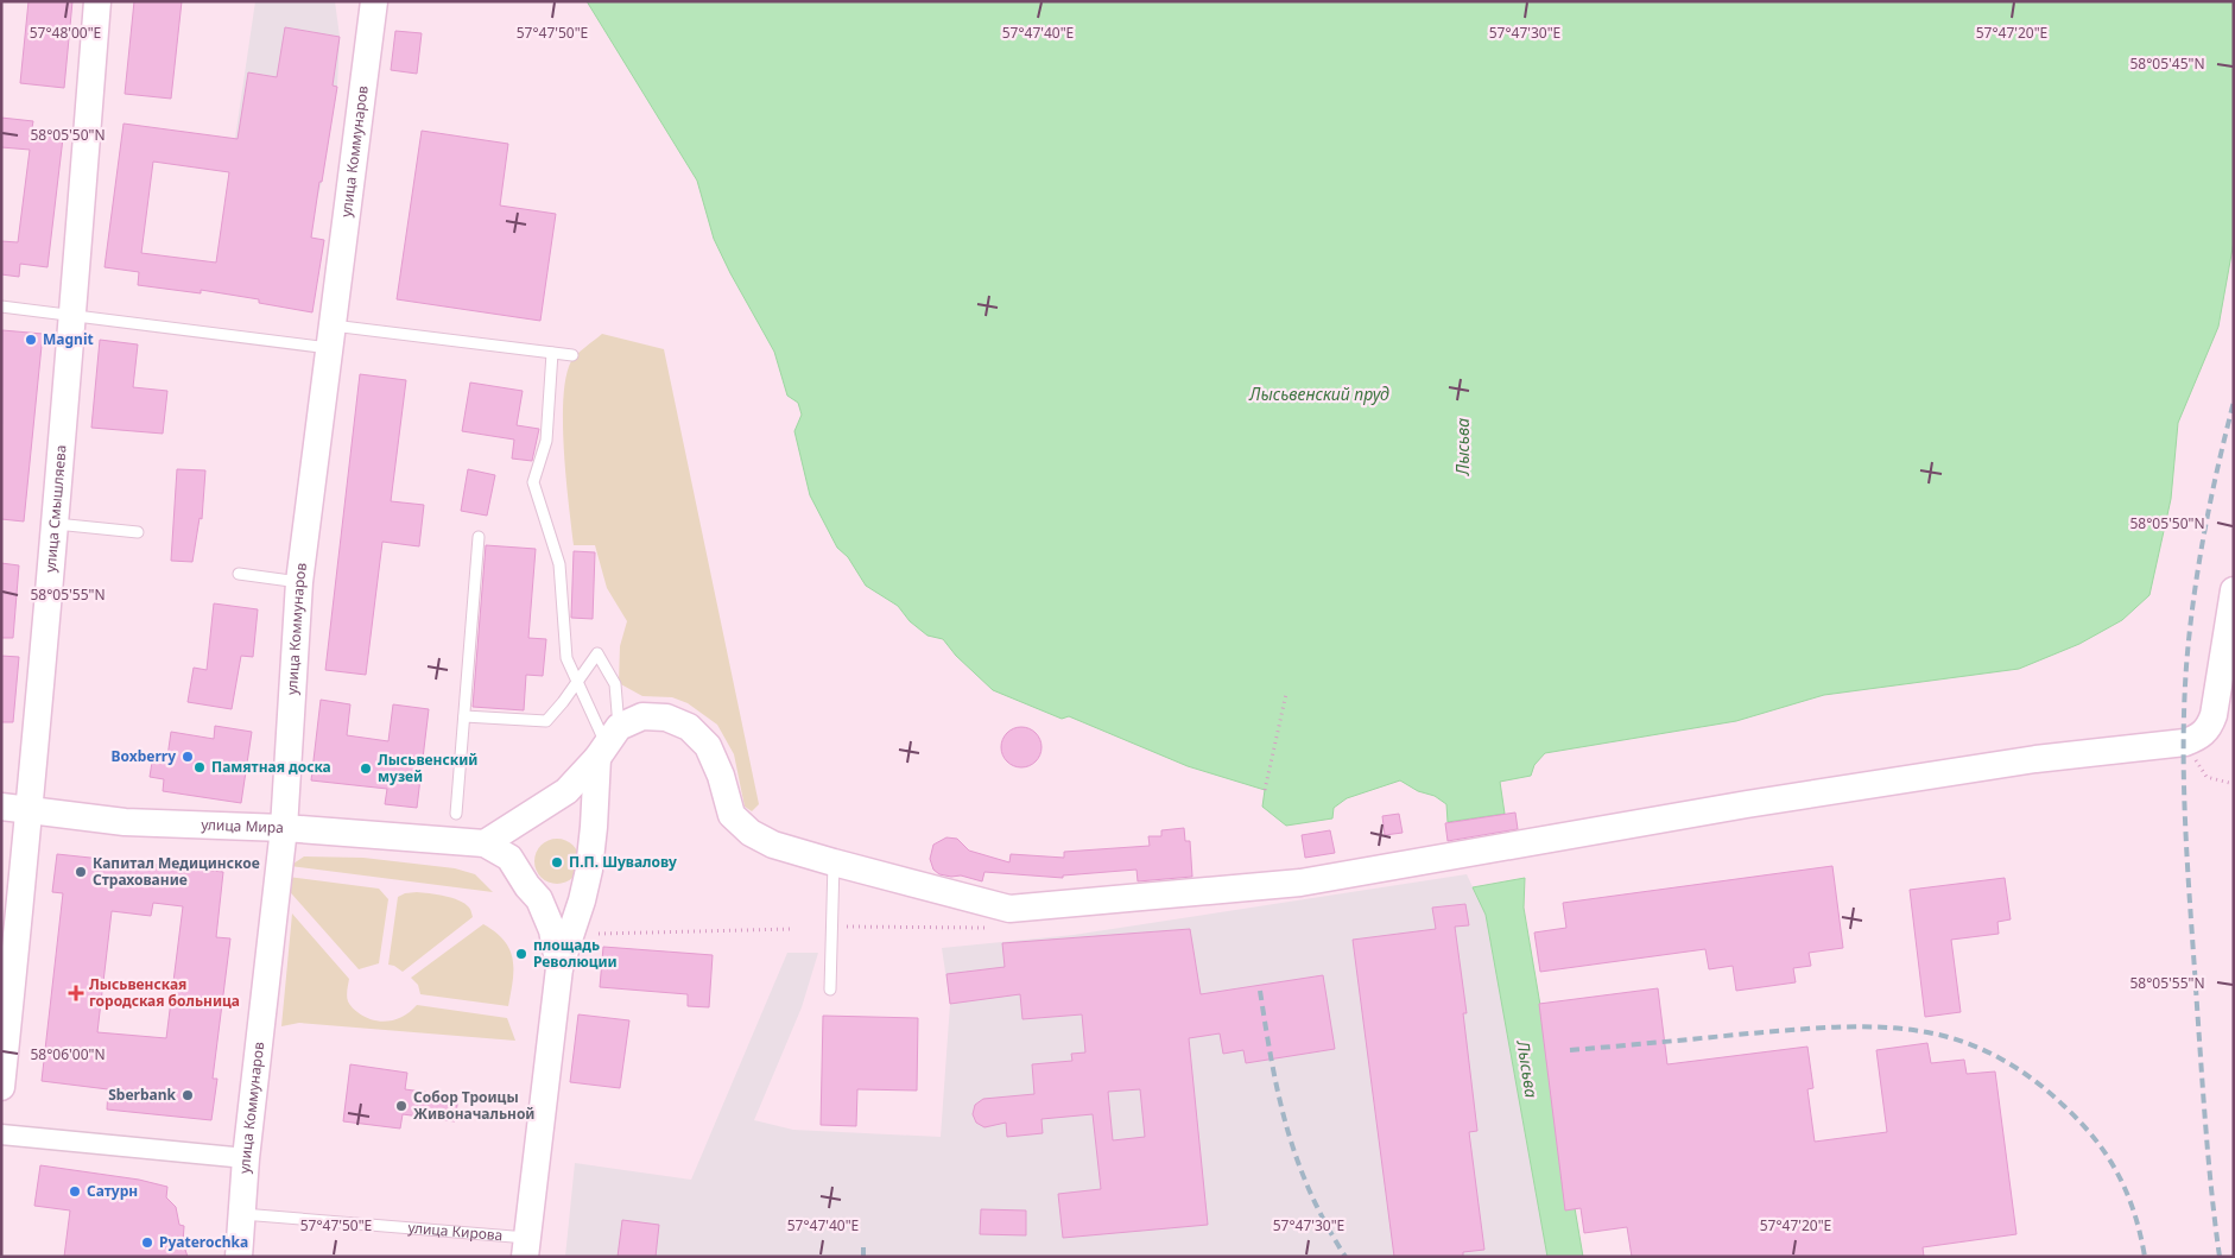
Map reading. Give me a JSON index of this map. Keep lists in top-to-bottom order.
{
  "streets": {
    "street": ["улица Коммунаров", "улица Смышляева", "улица Мира"],
    "lane": ["улица Кирова"]
  },
  "crossings": [
    ["улица Коммунаров", "улица Мира"],
    ["улица Коммунаров", "улица Кирова"],
    ["улица Смышляева", "улица Мира"]
  ],
  "water": ["Лысьвенский пруд", "Лысьва"],
  "places": {
    "other": [
      "Magnit",
      "Boxberry",
      "Памятная доска",
      "Лысьвенский музей",
      "П.П. Шувалову",
      "Капитал Медицинское Страхование",
      "площадь Революции",
      "Sberbank",
      "Собор Троицы Живоначальной",
      "Сатурн",
      "Pyaterochka"
    ],
    "health": ["Лысьвенская городская больница"]
  },
  "coordinates": [
    "57°48'00\"E",
    "57°47'50\"E",
    "57°47'40\"E",
    "57°47'30\"E",
    "57°47'20\"E",
    "58°05'45\"N",
    "58°05'50\"N",
    "58°05'55\"N",
    "58°06'00\"N"
  ]
}
